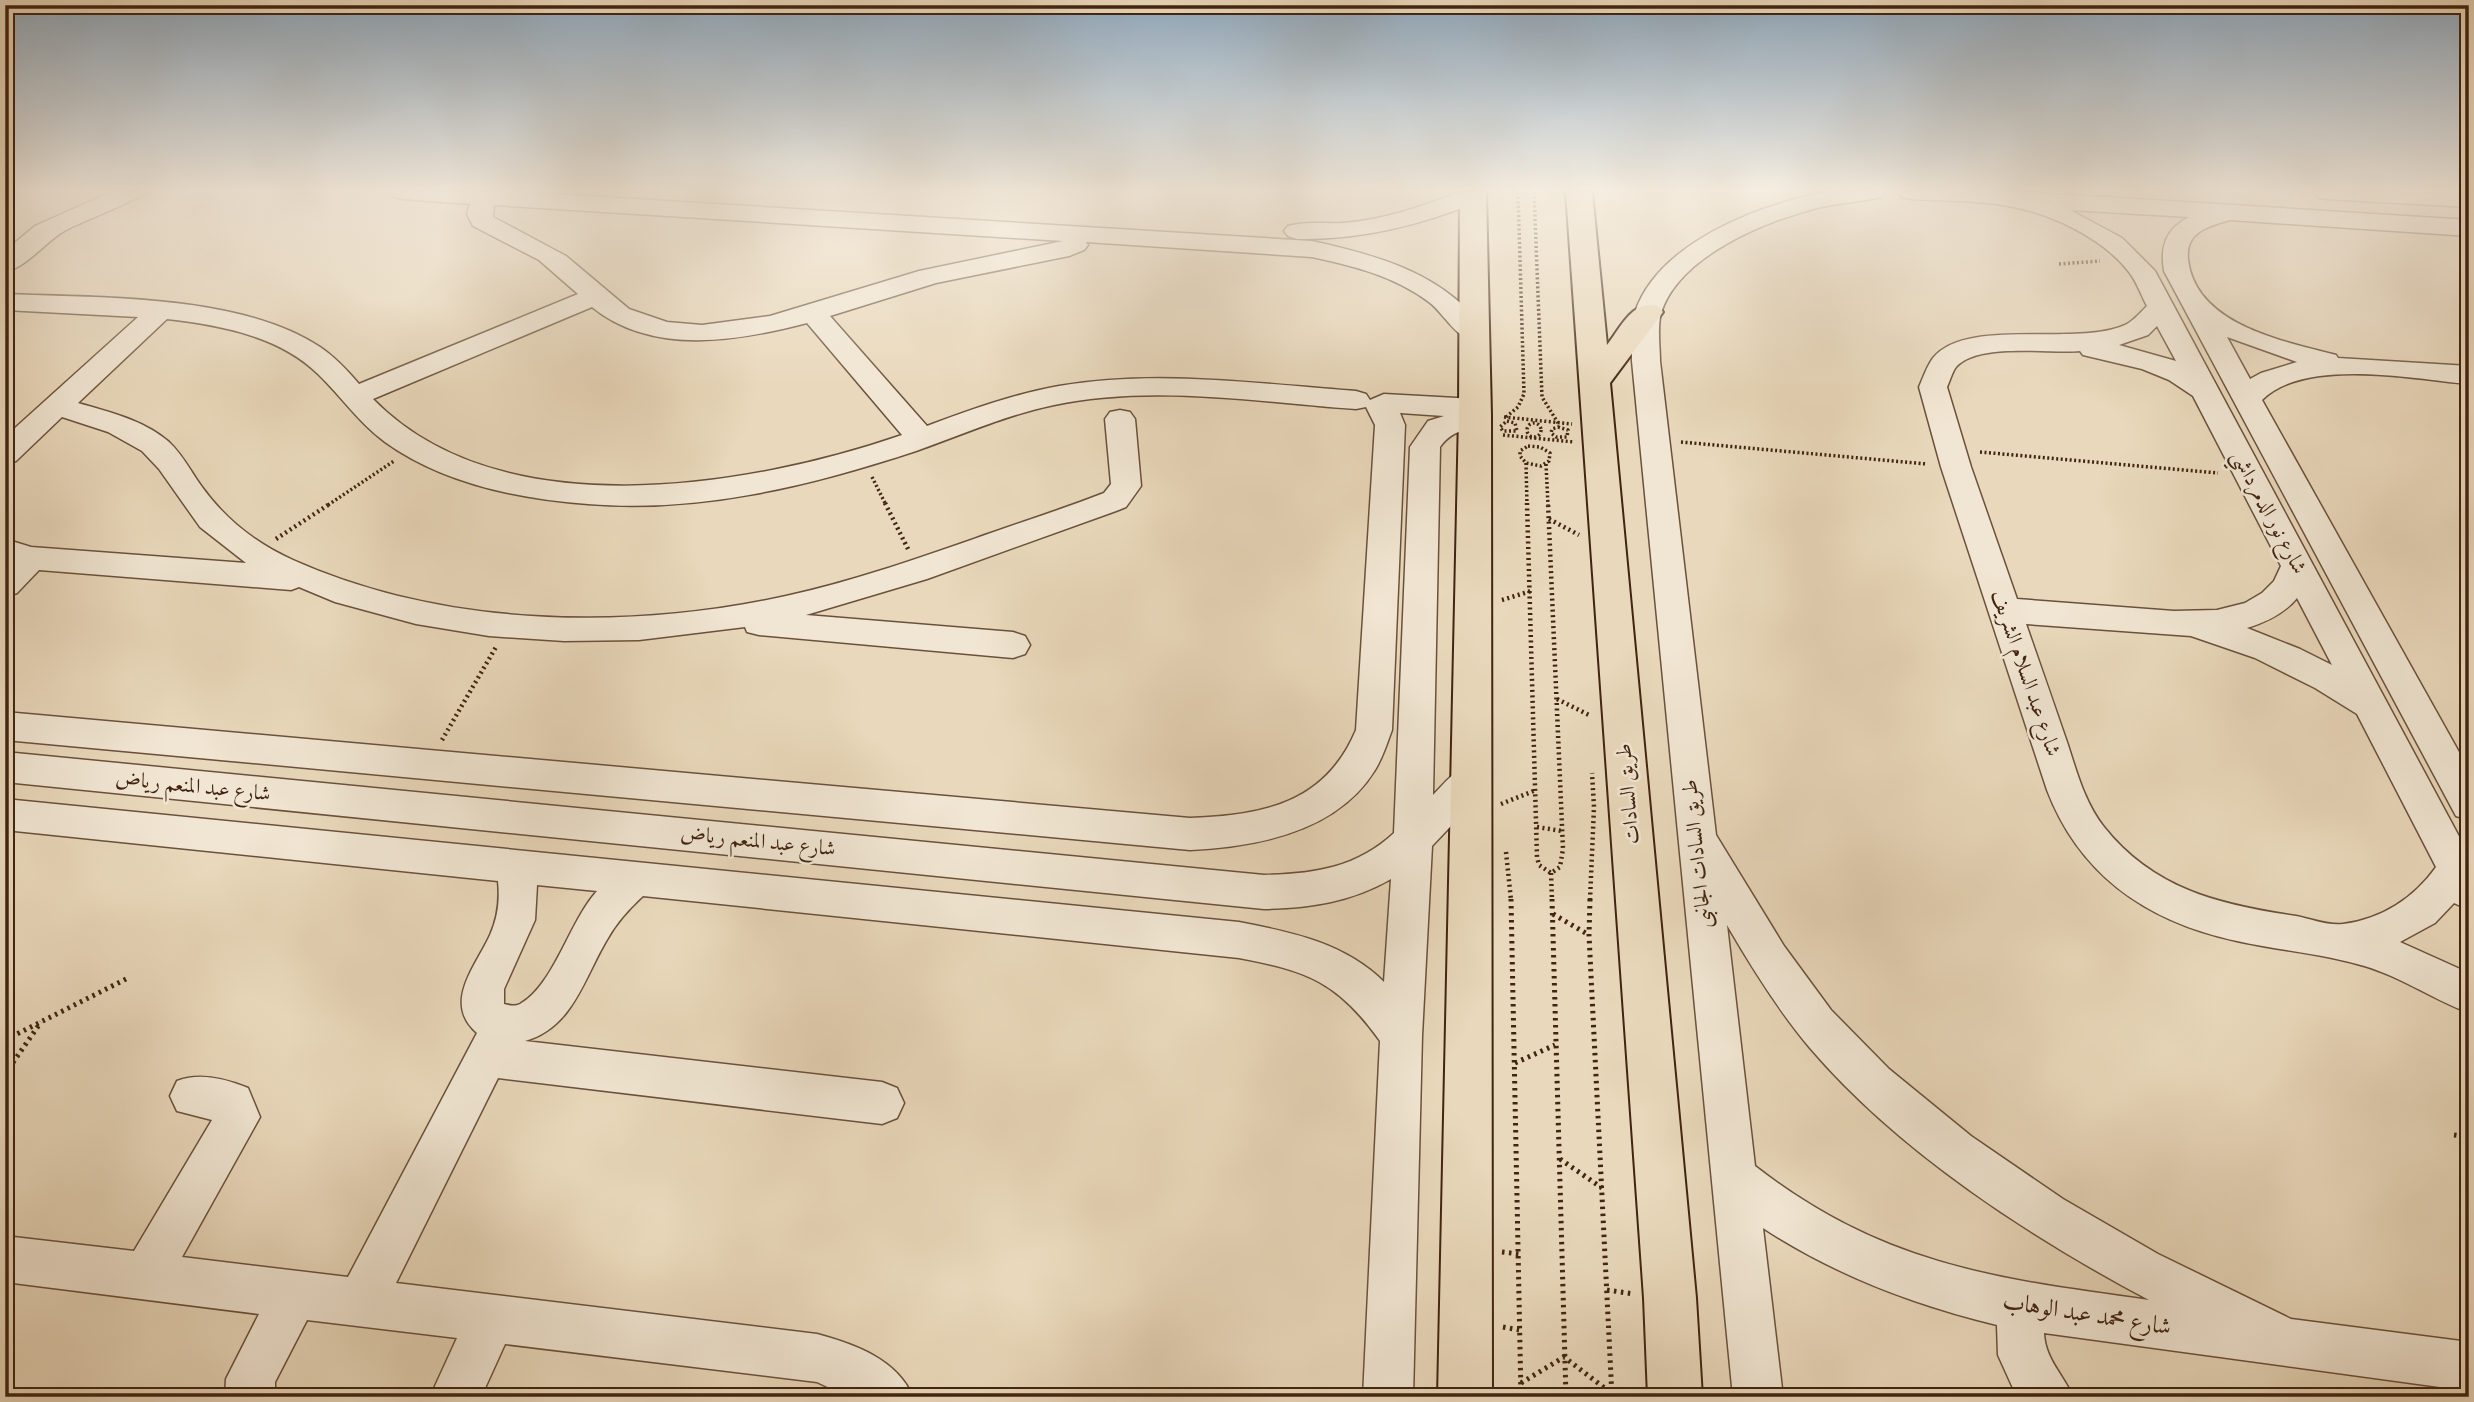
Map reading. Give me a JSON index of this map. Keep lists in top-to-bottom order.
{
  "streets": {
    "main road": ["طريق السادات"],
    "street": [
      "شارع نور الدمرداشي",
      "شارع عبد السلام الشريف",
      "شارع عبد المنعم رياض",
      "طريق السادات الجانبى",
      "شارع محمد عبد الوهاب"
    ]
  },
  "crossings": [
    ["شارع نور الدمرداشي", "شارع عبد السلام الشريف"],
    ["طريق السادات الجانبى", "شارع محمد عبد الوهاب"]
  ]
}
